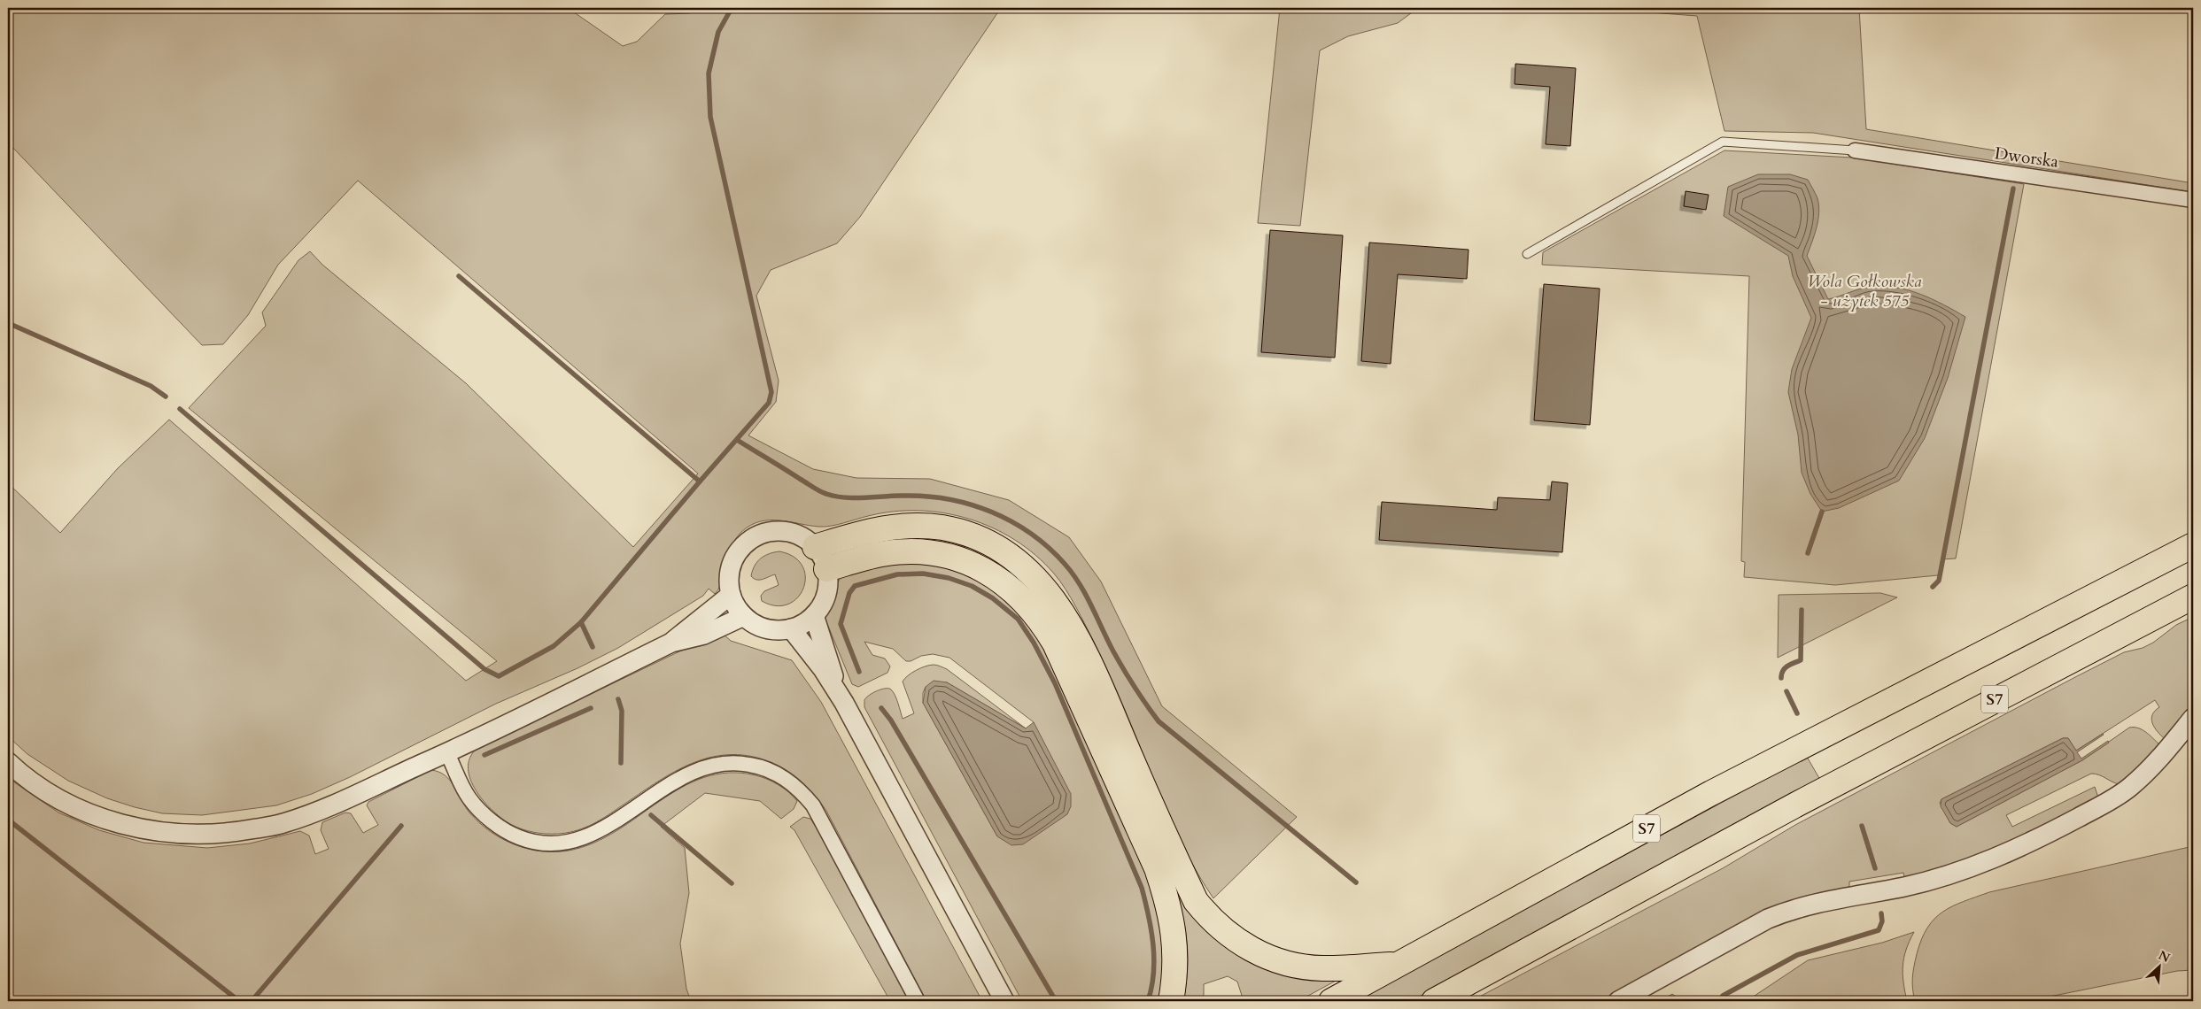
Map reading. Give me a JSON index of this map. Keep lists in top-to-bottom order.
{
  "streets": {
    "highway": ["S7"],
    "street": ["Dworska"]
  },
  "parks": ["Wola Gołkowska - użytek 575"],
  "north": "top right"
}
